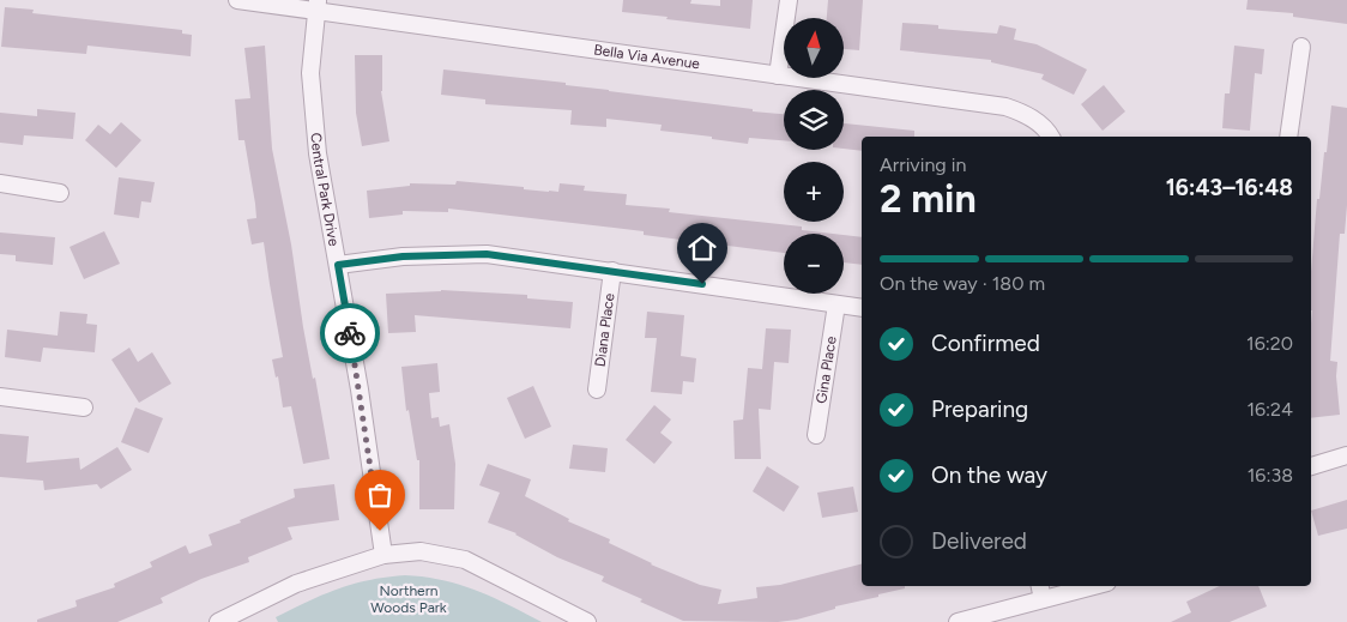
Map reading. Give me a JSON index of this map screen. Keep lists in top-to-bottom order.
{
  "streets": {
    "street": [
      "Bella Via Avenue",
      "Central Park Drive",
      "Diana Place",
      "Gina Place"
    ]
  },
  "crossings": [
    ["Bella Via Avenue", "Central Park Drive"]
  ],
  "parks": ["Northern Woods Park"],
  "north": "top",
  "page": {
    "map_buttons": ["+", "−"],
    "heading": ["2 min", "Arriving in", "16:43–16:48"],
    "bar": "On the way · 180 m",
    "list": [
      ["Confirmed", "16:20"],
      ["Preparing", "16:24"],
      ["On the way", "16:38"],
      "Delivered"
    ]
  }
}
